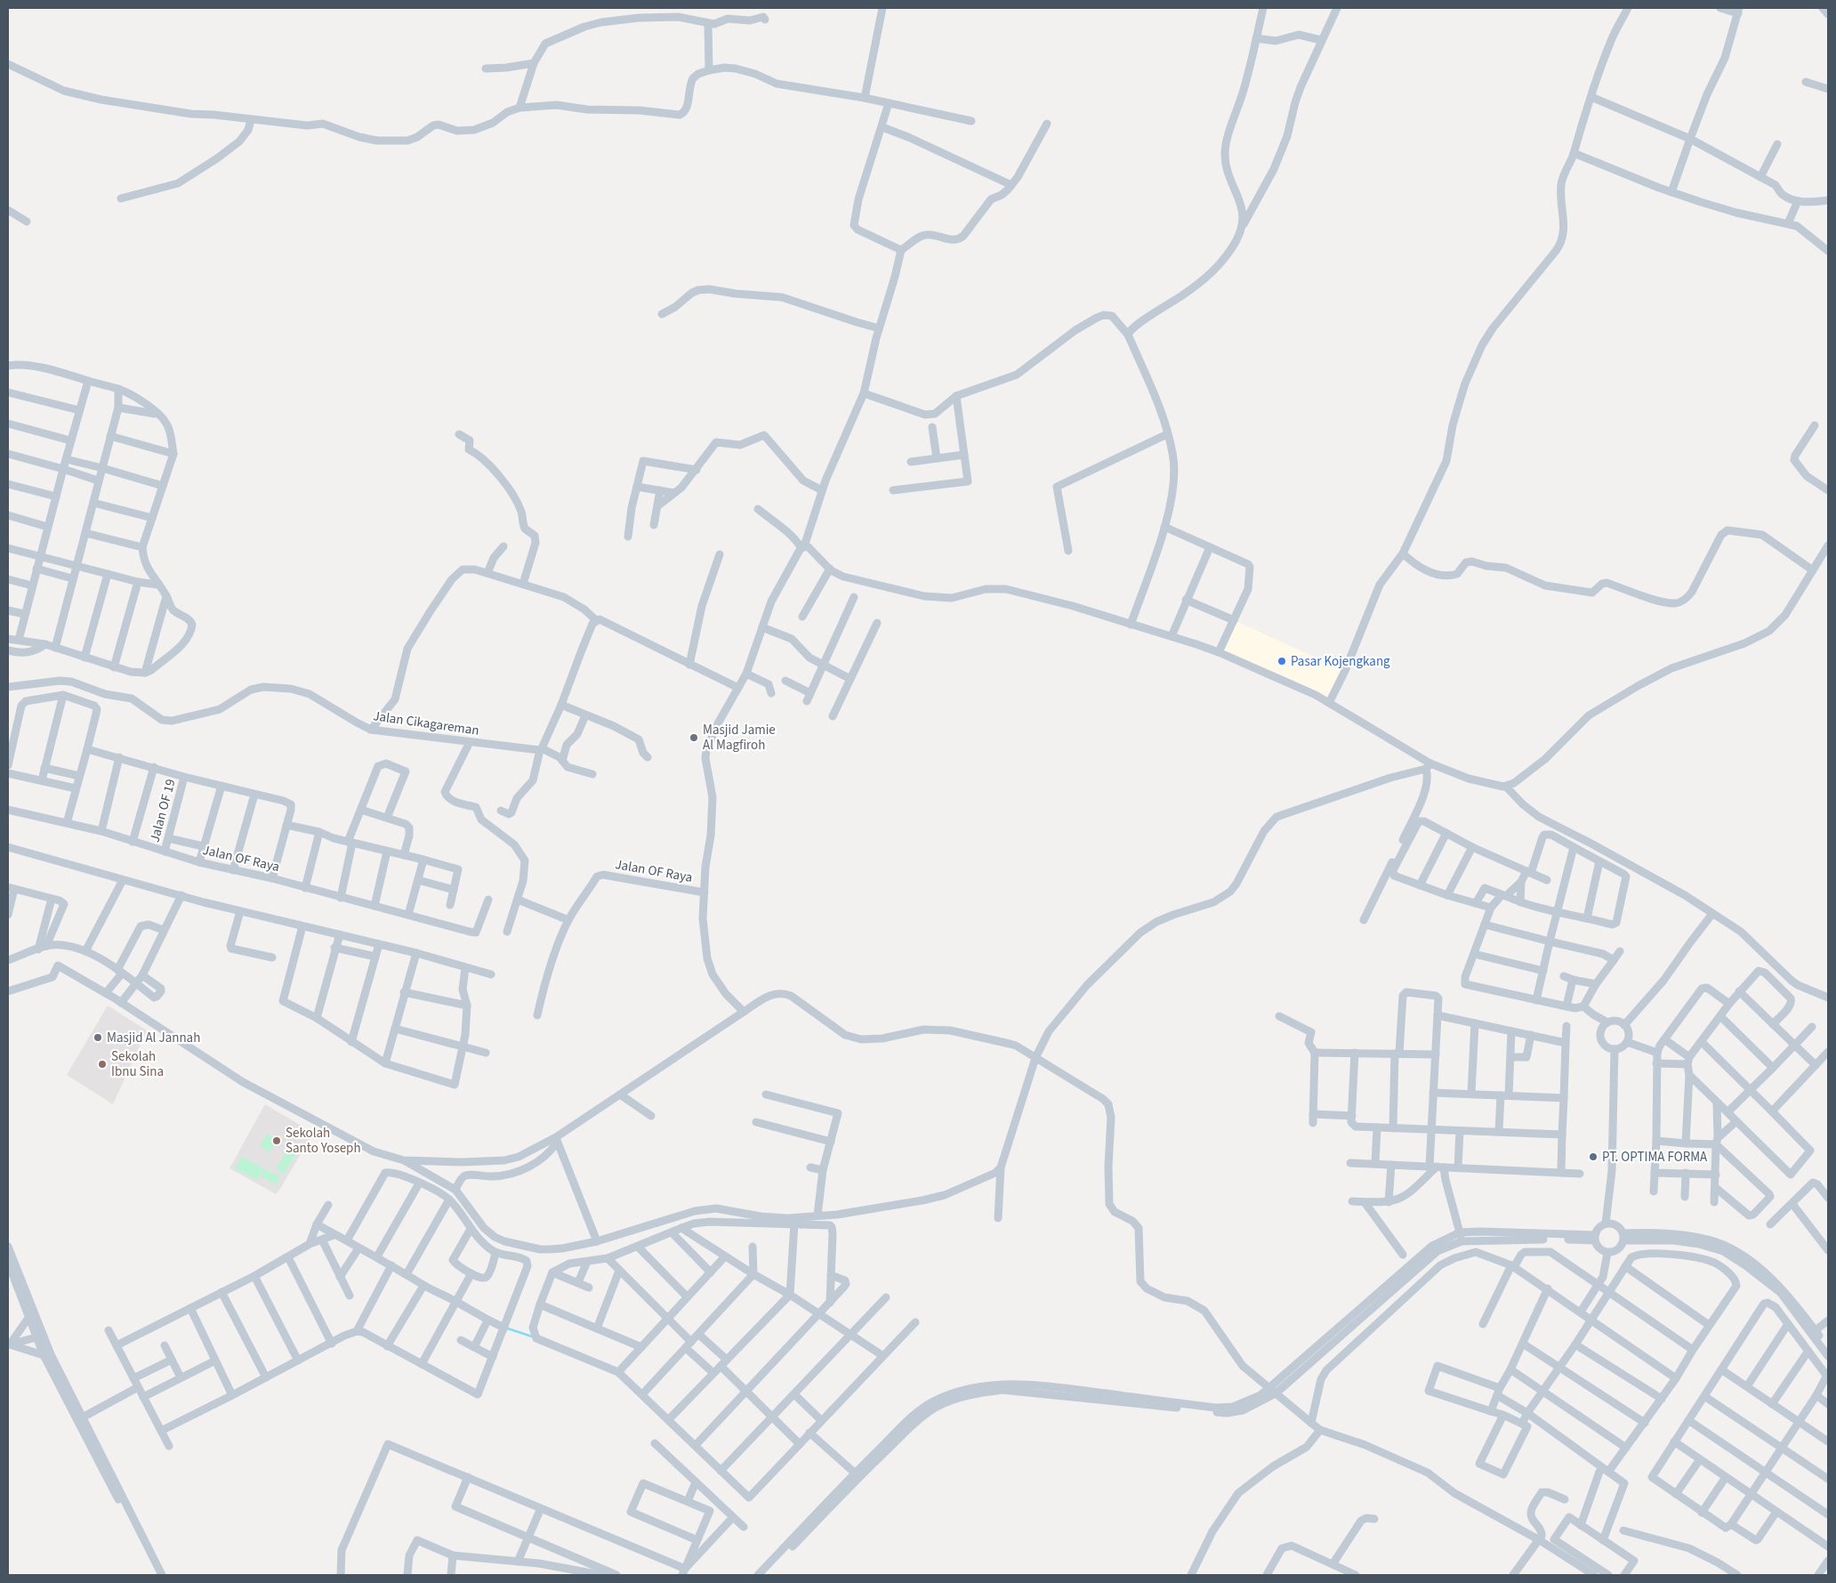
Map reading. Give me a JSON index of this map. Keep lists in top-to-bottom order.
{
  "streets": {
    "street": ["Jalan Cikagareman", "Jalan OF 19", "Jalan OF Raya"]
  },
  "crossings": [
    ["Jalan OF 19", "Jalan OF Raya"]
  ],
  "places": [
    "Pasar Kojengkang",
    "Masjid Jamie Al Magfiroh",
    "Masjid Al Jannah",
    "Sekolah Ibnu Sina",
    "Sekolah Santo Yoseph",
    "PT. OPTIMA FORMA"
  ]
}
